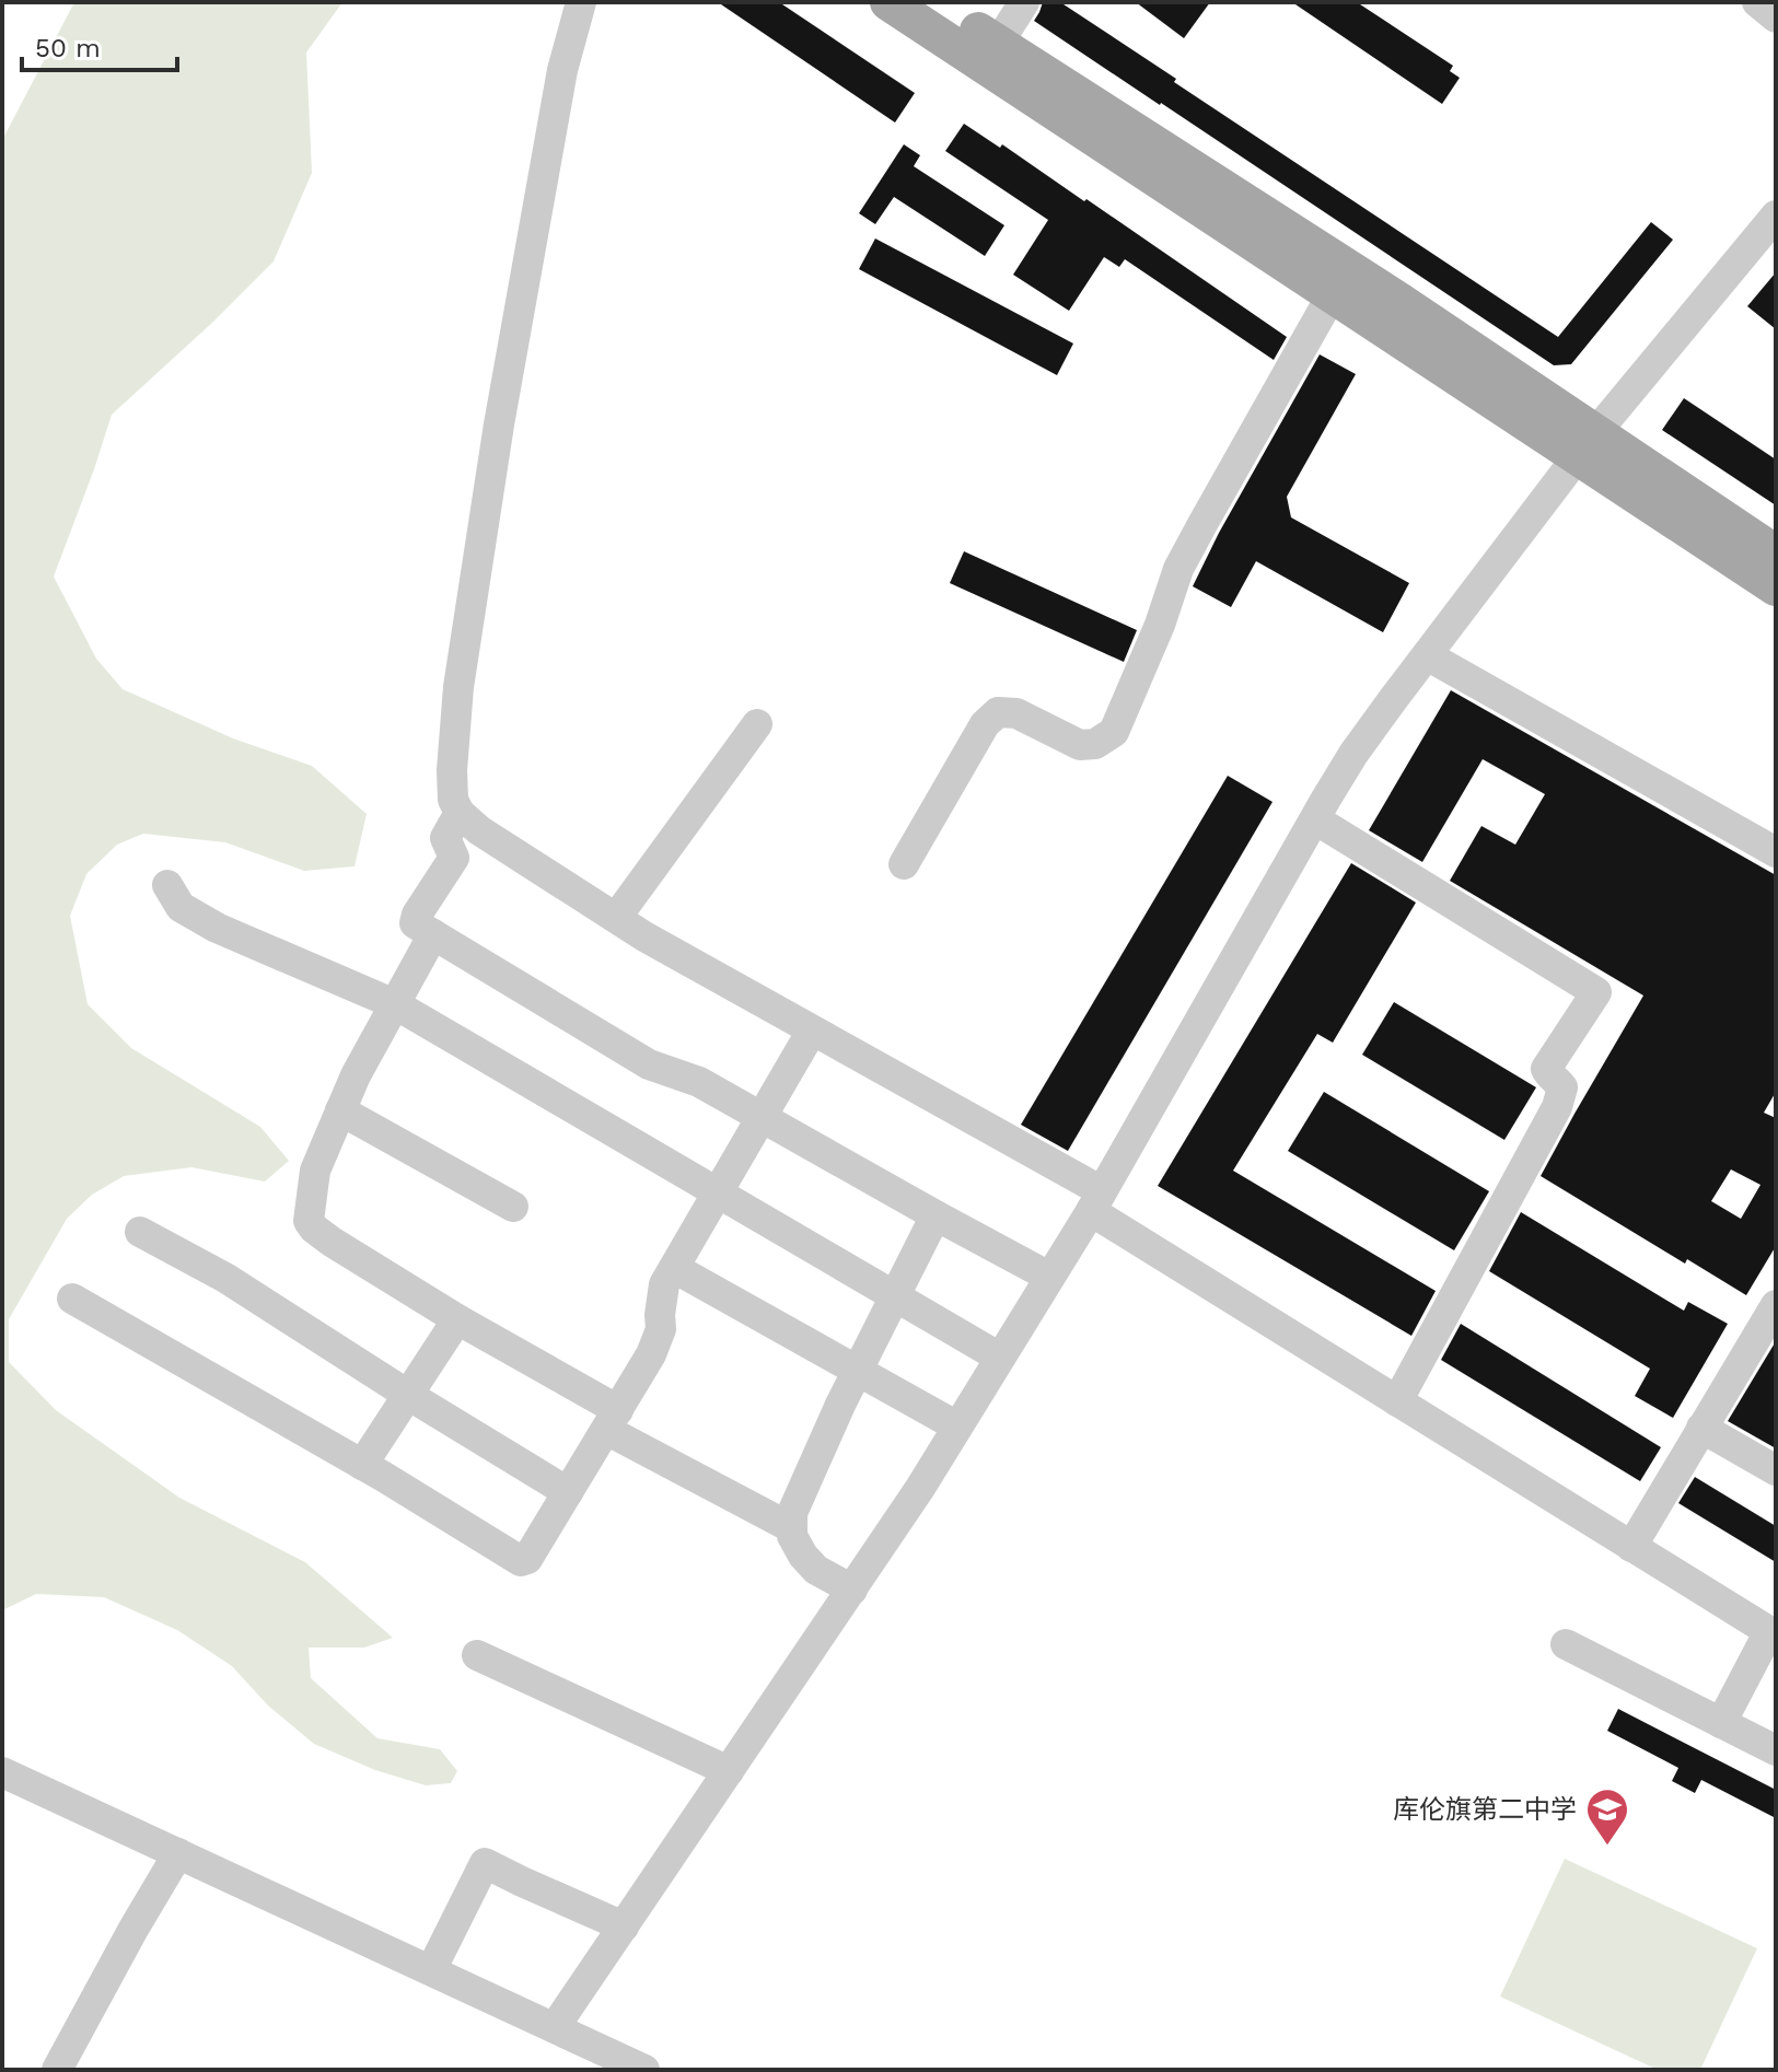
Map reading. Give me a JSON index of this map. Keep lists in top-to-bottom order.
{
  "places": {
    "school or university": ["库伦旗第二中学"]
  },
  "scale_bar": "50 m"
}
